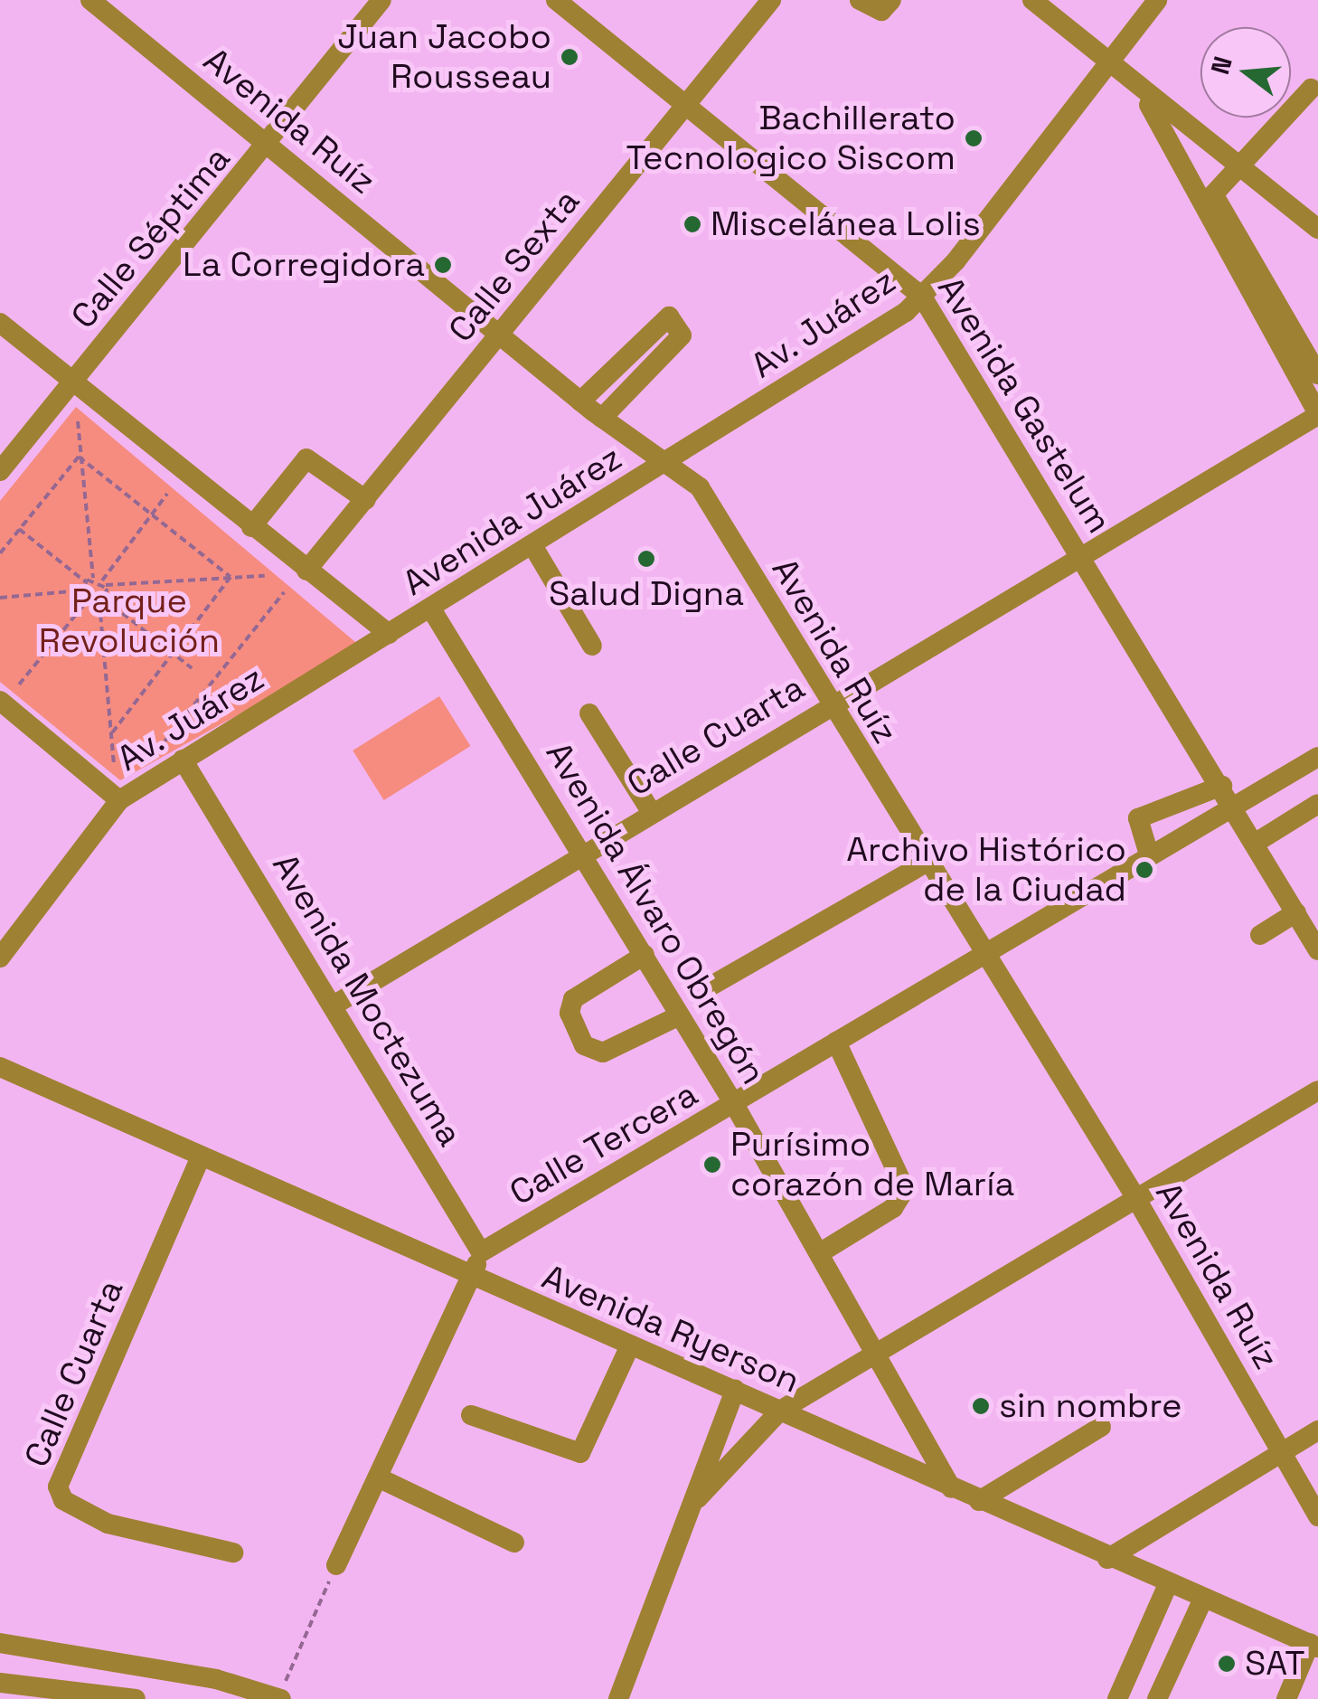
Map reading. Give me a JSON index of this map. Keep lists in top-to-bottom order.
{
  "streets": {
    "street": [
      "Avenida Ruíz",
      "Calle Séptima",
      "Calle Sexta",
      "Av. Juárez",
      "Avenida Gastelum",
      "Avenida Juárez",
      "Calle Cuarta",
      "Avenida Álvaro Obregón",
      "Avenida Moctezuma",
      "Calle Tercera",
      "Avenida Ryerson"
    ]
  },
  "crossings": [
    ["Avenida Ruíz", "Calle Séptima"],
    ["Avenida Ruíz", "Calle Sexta"],
    ["Avenida Ruíz", "Av. Juárez"],
    ["Avenida Ruíz", "Avenida Juárez"],
    ["Avenida Ruíz", "Calle Cuarta"],
    ["Avenida Ruíz", "Calle Tercera"],
    ["Calle Sexta", "Avenida Gastelum"],
    ["Av. Juárez", "Avenida Gastelum"],
    ["Av. Juárez", "Avenida Juárez"],
    ["Av. Juárez", "Avenida Moctezuma"],
    ["Avenida Gastelum", "Calle Cuarta"],
    ["Avenida Gastelum", "Calle Tercera"],
    ["Avenida Juárez", "Avenida Álvaro Obregón"],
    ["Calle Cuarta", "Avenida Álvaro Obregón"],
    ["Calle Cuarta", "Avenida Moctezuma"],
    ["Calle Cuarta", "Avenida Ryerson"],
    ["Avenida Álvaro Obregón", "Calle Tercera"],
    ["Avenida Álvaro Obregón", "Avenida Ryerson"],
    ["Avenida Moctezuma", "Calle Tercera"]
  ],
  "parks": ["Parque Revolución"],
  "places": [
    "Juan Jacobo Rousseau",
    "Bachillerato Tecnologico Siscom",
    "Miscelánea Lolis",
    "La Corregidora",
    "Salud Digna",
    "Archivo Histórico de la Ciudad",
    "Purísimo corazón de María",
    "sin nombre",
    "SAT"
  ],
  "north": "left"
}
